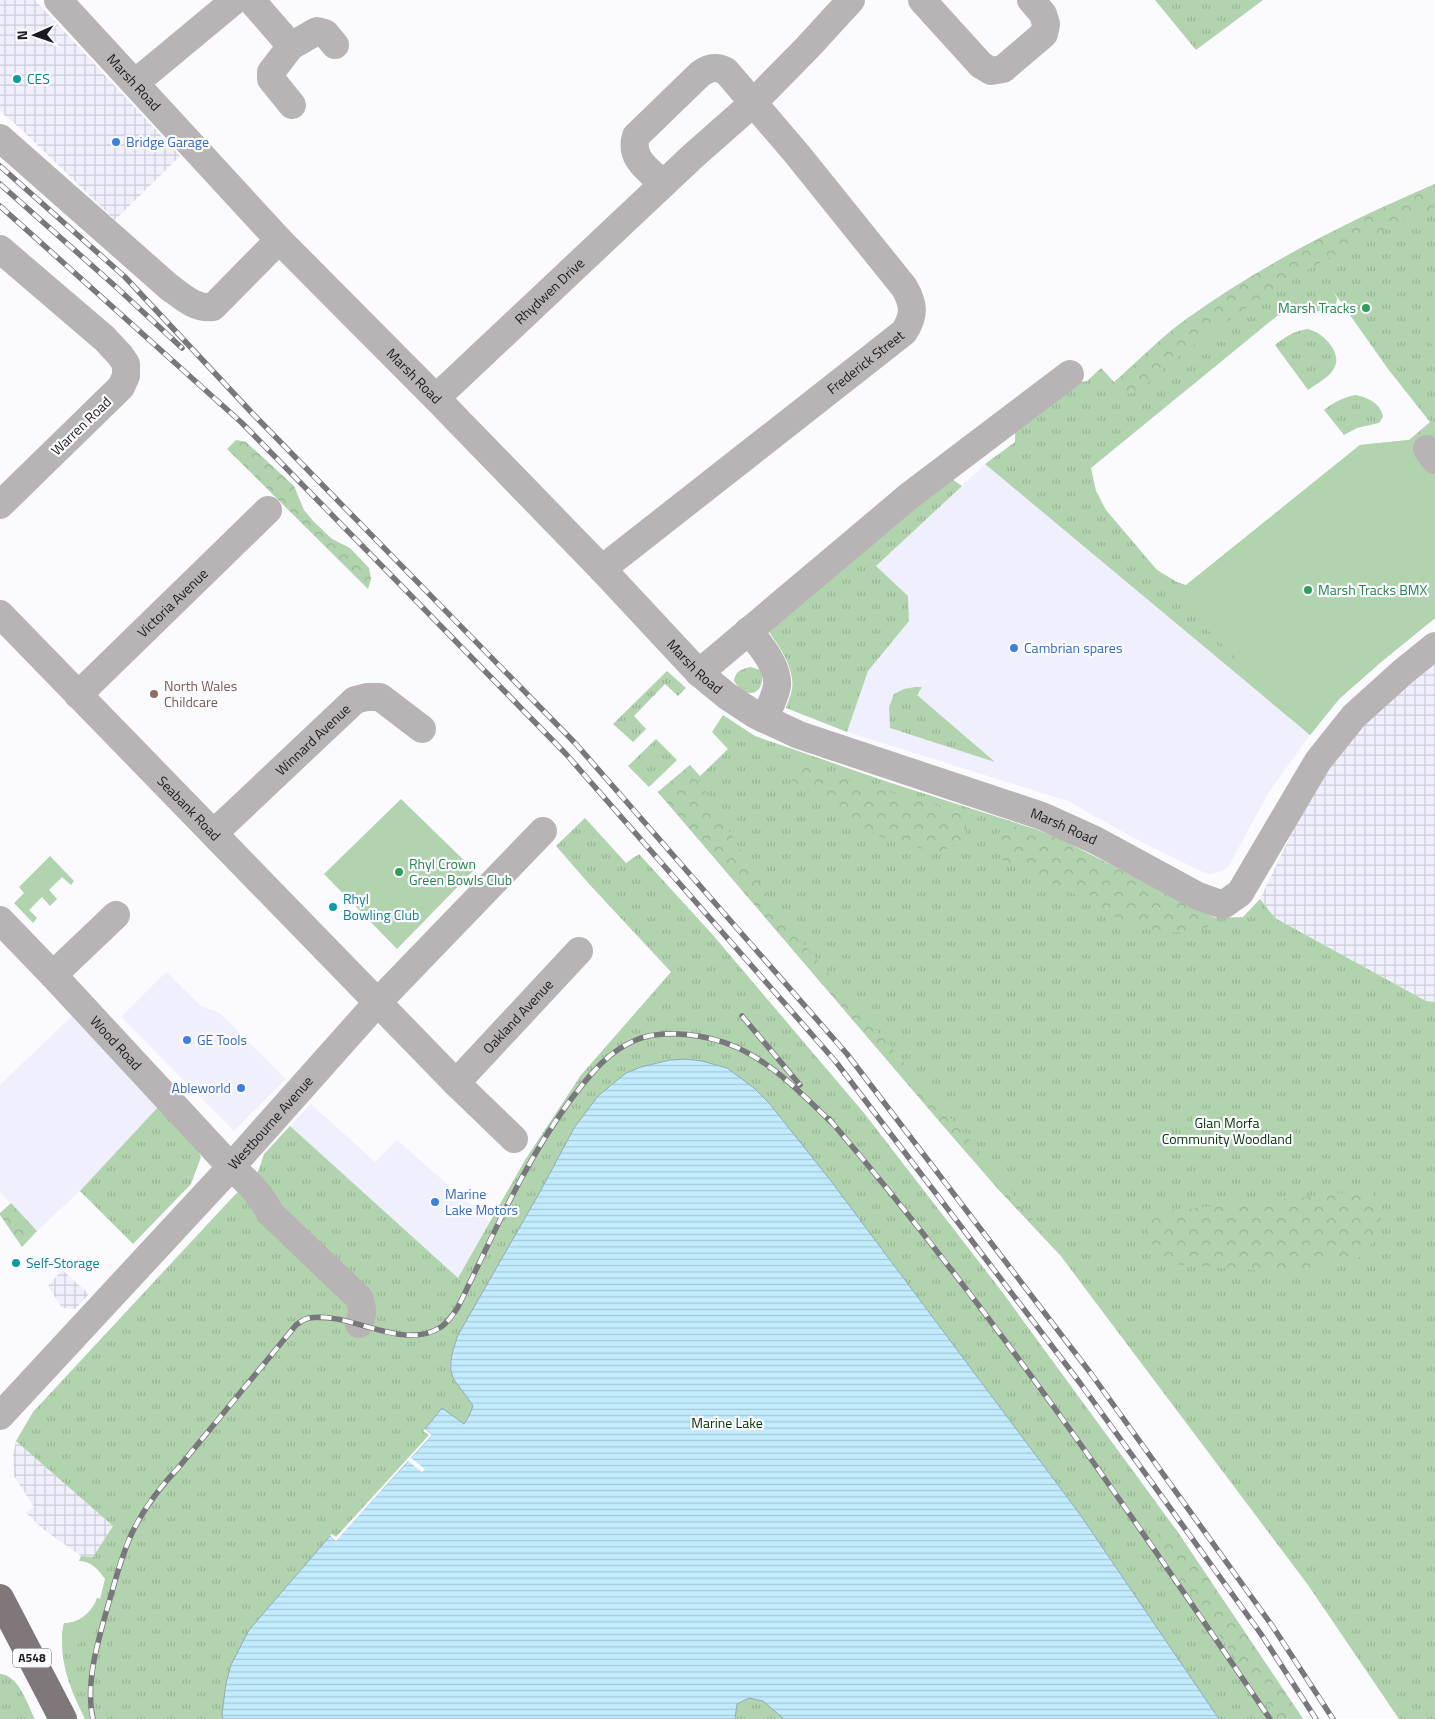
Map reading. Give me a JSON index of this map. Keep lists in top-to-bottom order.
{
  "streets": {
    "main road": ["A548"],
    "street": [
      "Marsh Road",
      "Rhydwen Drive",
      "Frederick Street",
      "Warren Road",
      "Victoria Avenue",
      "Winnard Avenue",
      "Seabank Road",
      "Oakland Avenue",
      "Wood Road",
      "Westbourne Avenue"
    ]
  },
  "crossings": [
    ["Marsh Road", "Rhydwen Drive"],
    ["Marsh Road", "Frederick Street"],
    ["Rhydwen Drive", "Frederick Street"],
    ["Victoria Avenue", "Seabank Road"],
    ["Winnard Avenue", "Seabank Road"],
    ["Seabank Road", "Westbourne Avenue"],
    ["Wood Road", "Westbourne Avenue"]
  ],
  "parks": ["Glan Morfa Community Woodland", "Marine Lake"],
  "places": [
    "CES",
    "Bridge Garage",
    "Marsh Tracks",
    "Marsh Tracks BMX",
    "Cambrian spares",
    "North Wales Childcare",
    "Rhyl Crown Green Bowls Club",
    "Rhyl Bowling Club",
    "GE Tools",
    "Ableworld",
    "Marine Lake Motors",
    "Self-Storage"
  ],
  "north": "left"
}
